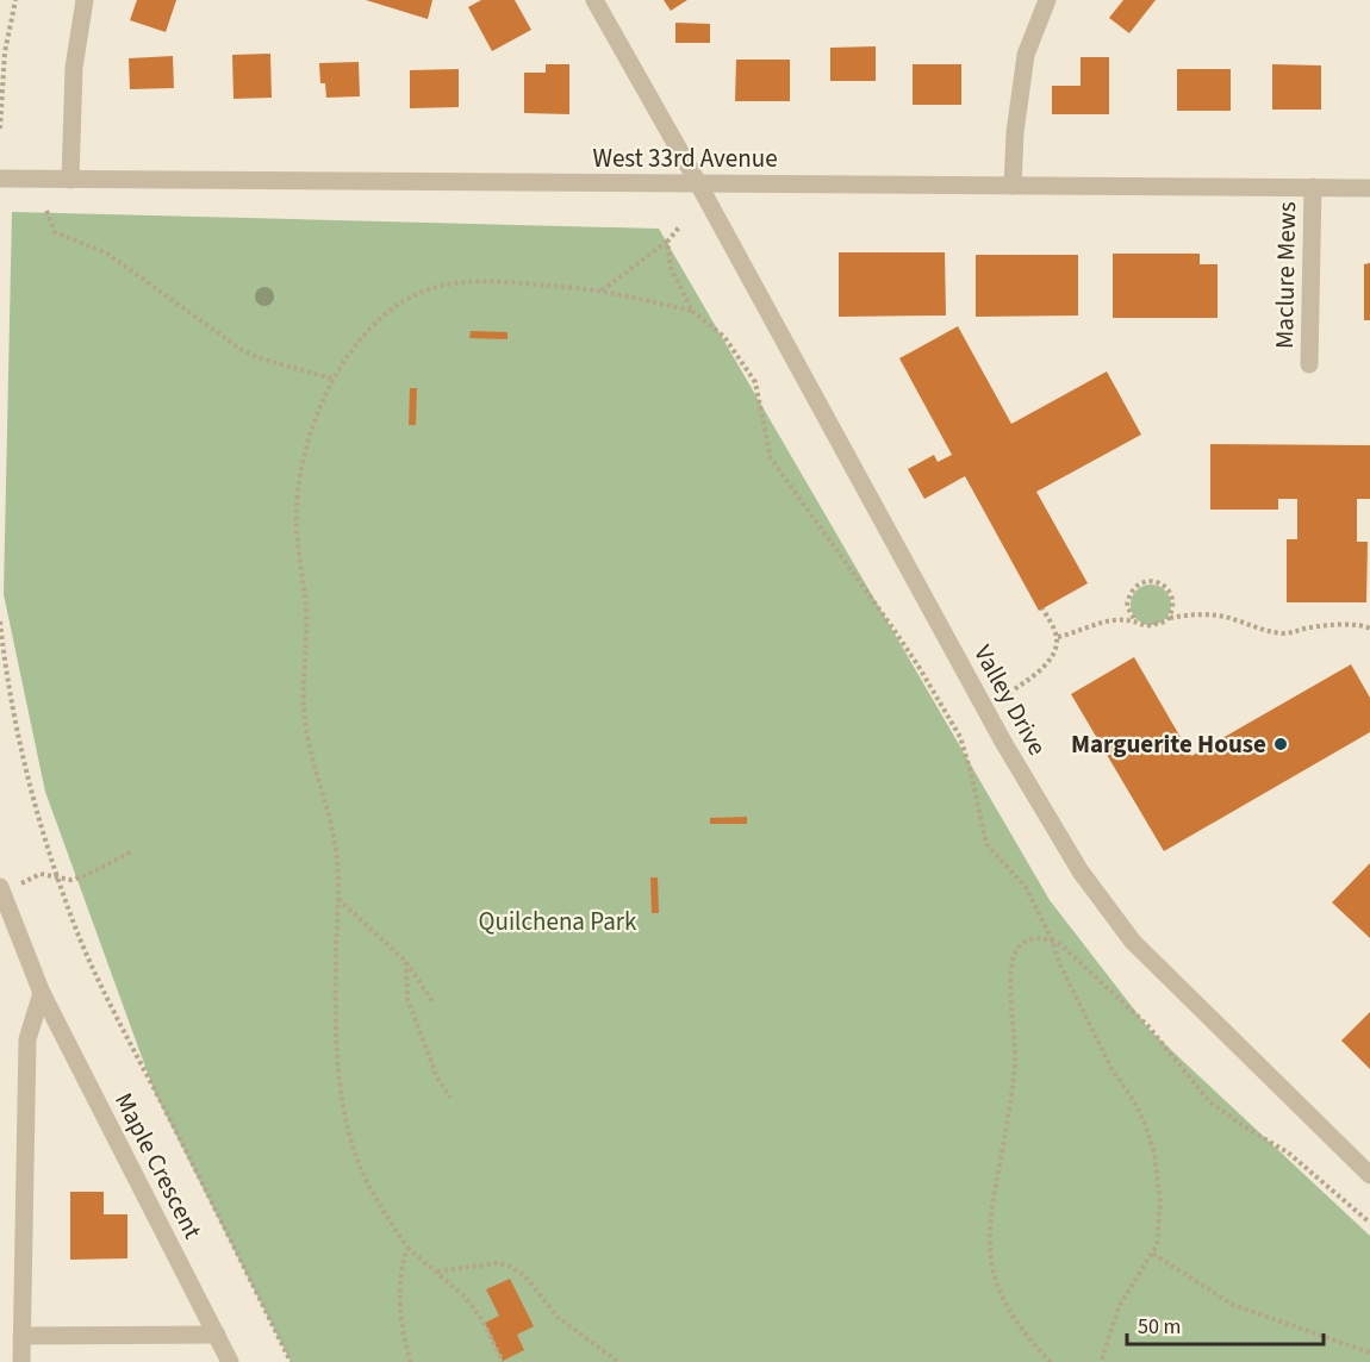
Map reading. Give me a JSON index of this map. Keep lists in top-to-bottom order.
{
  "streets": {
    "street": [
      "West 33rd Avenue",
      "Maclure Mews",
      "Valley Drive",
      "Maple Crescent"
    ]
  },
  "crossings": [
    ["West 33rd Avenue", "Maclure Mews"],
    ["West 33rd Avenue", "Valley Drive"]
  ],
  "parks": ["Quilchena Park"],
  "places": ["Marguerite House"],
  "scale_bar": "50 m"
}
